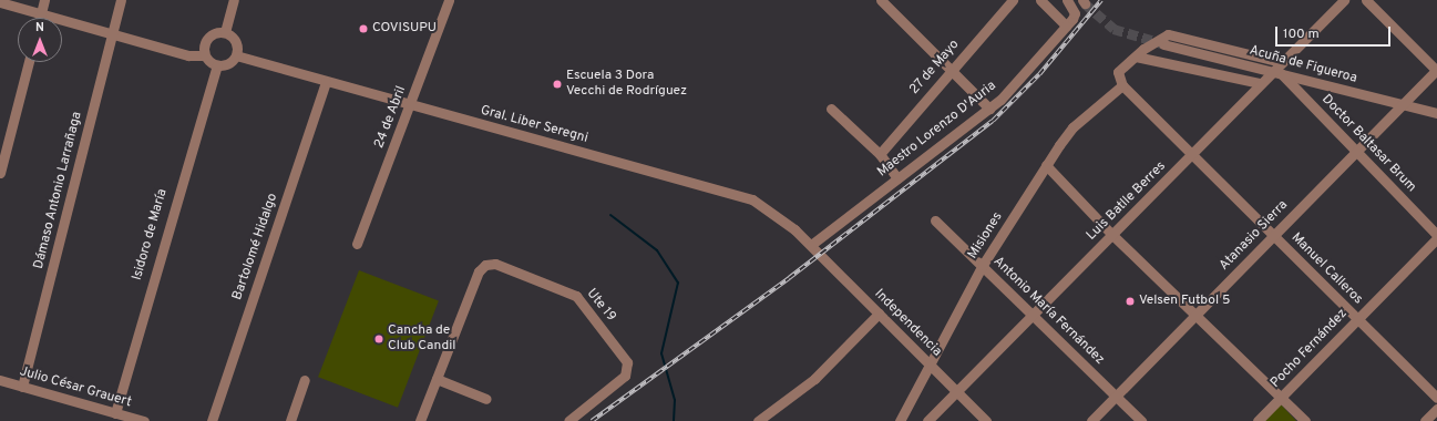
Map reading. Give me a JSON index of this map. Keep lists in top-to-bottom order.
{
  "streets": {
    "street": [
      "Acuña de Figueroa",
      "27 de Mayo",
      "24 de Abril",
      "Gral. Liber Seregni",
      "Maestro Lorenzo D'Auria",
      "Doctor Baltasar Brum",
      "Dámaso Antonio Larrañaga",
      "Luis Batlle Berres",
      "Isidoro de María",
      "Misiones",
      "Atanasio Sierra",
      "Bartolomé Hidalgo",
      "Manuel Calleros",
      "Ute 19",
      "Antonio María Fernández",
      "Independencia",
      "Pocho Fernández",
      "Julio César Grauert"
    ]
  },
  "crossings": [
    ["Acuña de Figueroa", "Doctor Baltasar Brum"],
    ["Acuña de Figueroa", "Luis Batlle Berres"],
    ["Acuña de Figueroa", "Atanasio Sierra"],
    ["24 de Abril", "Gral. Liber Seregni"],
    ["Gral. Liber Seregni", "Maestro Lorenzo D'Auria"],
    ["Gral. Liber Seregni", "Isidoro de María"],
    ["Gral. Liber Seregni", "Bartolomé Hidalgo"],
    ["Gral. Liber Seregni", "Independencia"],
    ["Maestro Lorenzo D'Auria", "Independencia"],
    ["Doctor Baltasar Brum", "Luis Batlle Berres"],
    ["Doctor Baltasar Brum", "Atanasio Sierra"],
    ["Doctor Baltasar Brum", "Pocho Fernández"],
    ["Dámaso Antonio Larrañaga", "Julio César Grauert"],
    ["Luis Batlle Berres", "Manuel Calleros"],
    ["Luis Batlle Berres", "Antonio María Fernández"],
    ["Luis Batlle Berres", "Independencia"],
    ["Isidoro de María", "Julio César Grauert"],
    ["Misiones", "Manuel Calleros"],
    ["Misiones", "Antonio María Fernández"],
    ["Misiones", "Independencia"],
    ["Atanasio Sierra", "Manuel Calleros"],
    ["Atanasio Sierra", "Antonio María Fernández"],
    ["Manuel Calleros", "Pocho Fernández"]
  ],
  "places": [
    "COVISUPU",
    "Escuela 3 Dora Vecchi de Rodríguez",
    "Velsen Futbol 5",
    "Cancha de Club Candil"
  ],
  "scale_bar": "100 m",
  "north": "top"
}
